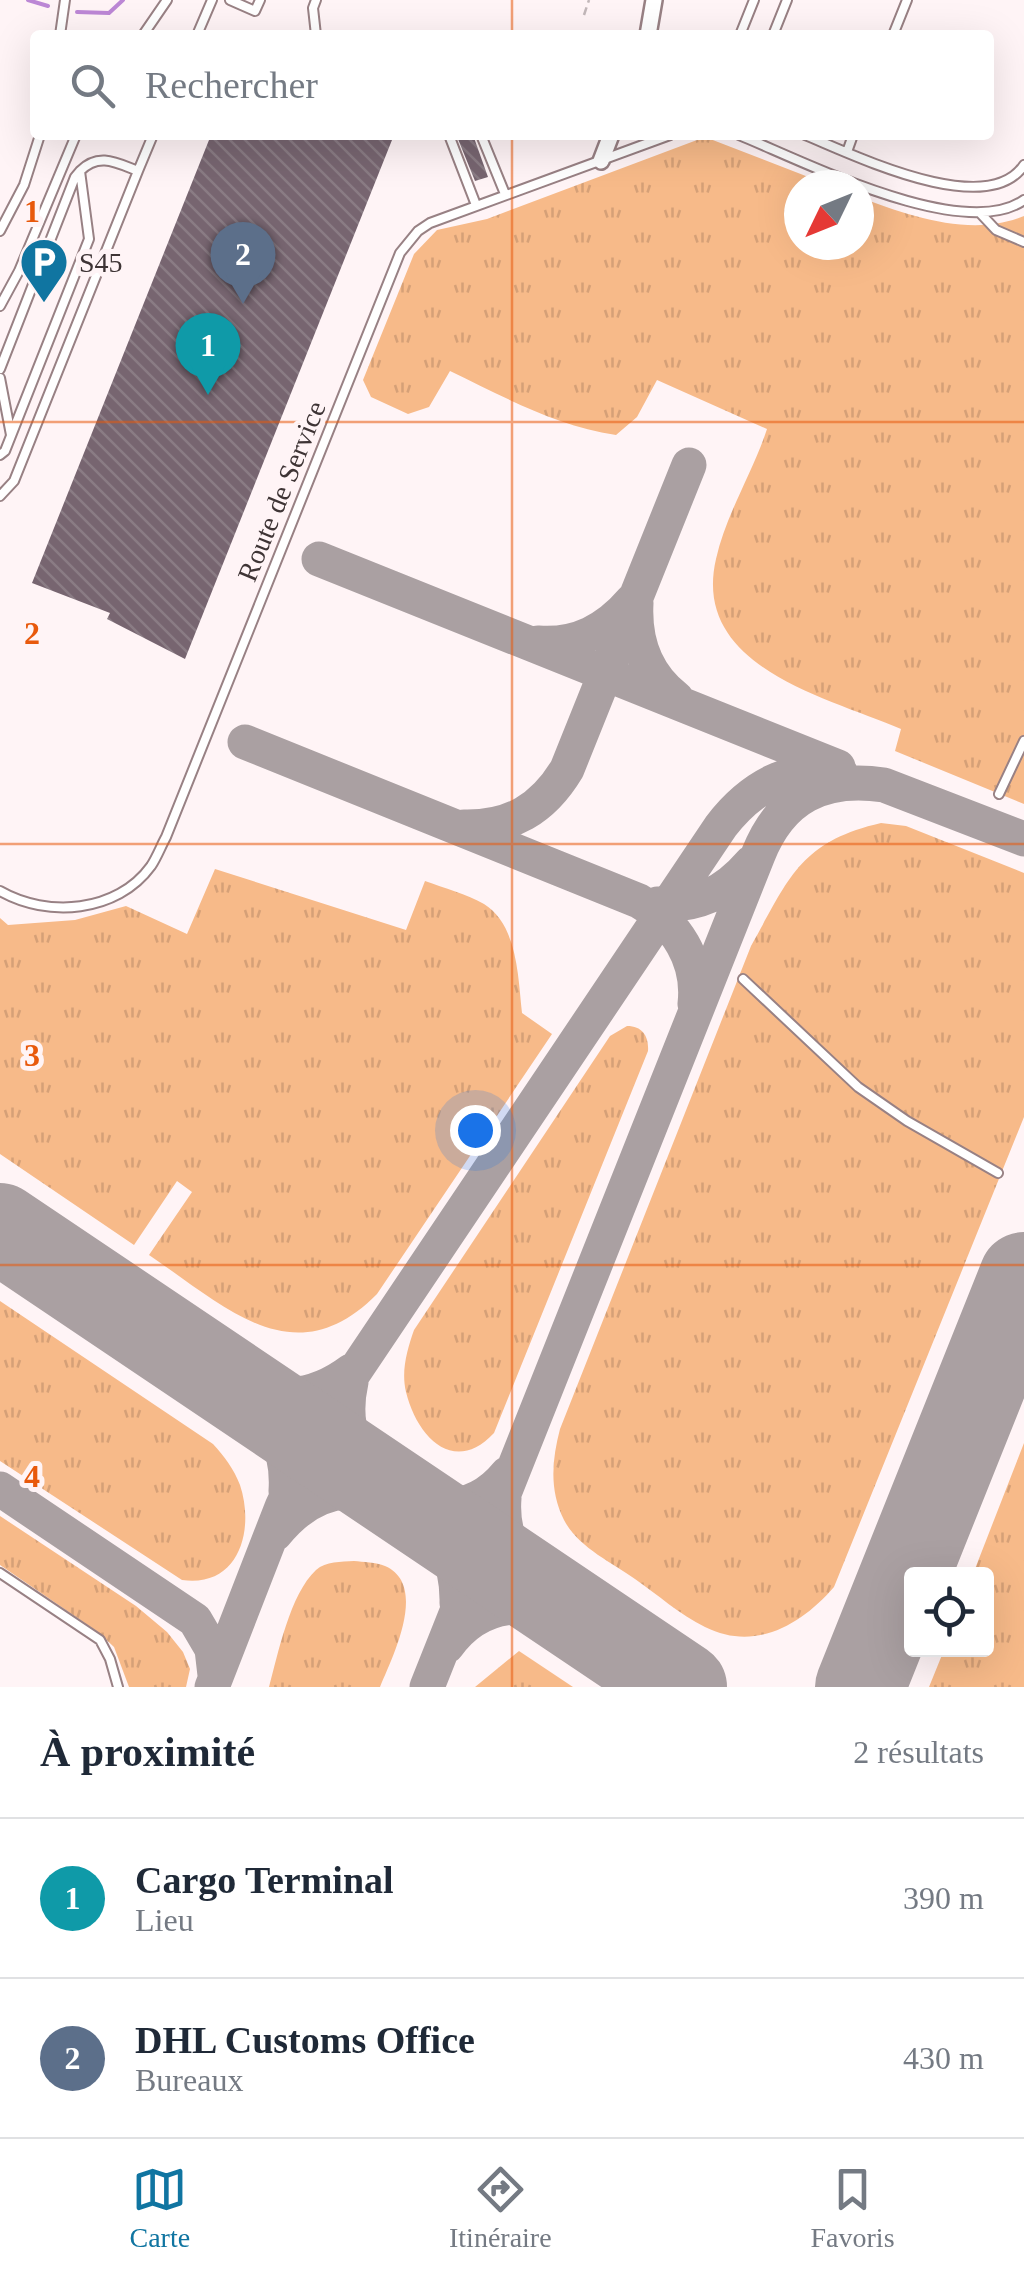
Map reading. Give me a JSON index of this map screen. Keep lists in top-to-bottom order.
{
  "streets": {
    "lane": ["Route de Service"]
  },
  "places": {
    "parking": ["S45"]
  },
  "north": "bottom left",
  "page": {
    "search": "Rechercher",
    "pins": ["2", "1"],
    "heading": ["À proximité", "2 résultats"],
    "list": [
      {
        "mark": "1",
        "name": "Cargo Terminal",
        "note": "Lieu",
        "value": "390 m"
      },
      {
        "mark": "2",
        "name": "DHL Customs Office",
        "note": "Bureaux",
        "value": "430 m"
      }
    ],
    "nav": ["Carte", "Itinéraire", "Favoris"]
  },
  "grid": {
    "rows": [
      "1",
      "2",
      "3",
      "4"
    ]
  }
}
